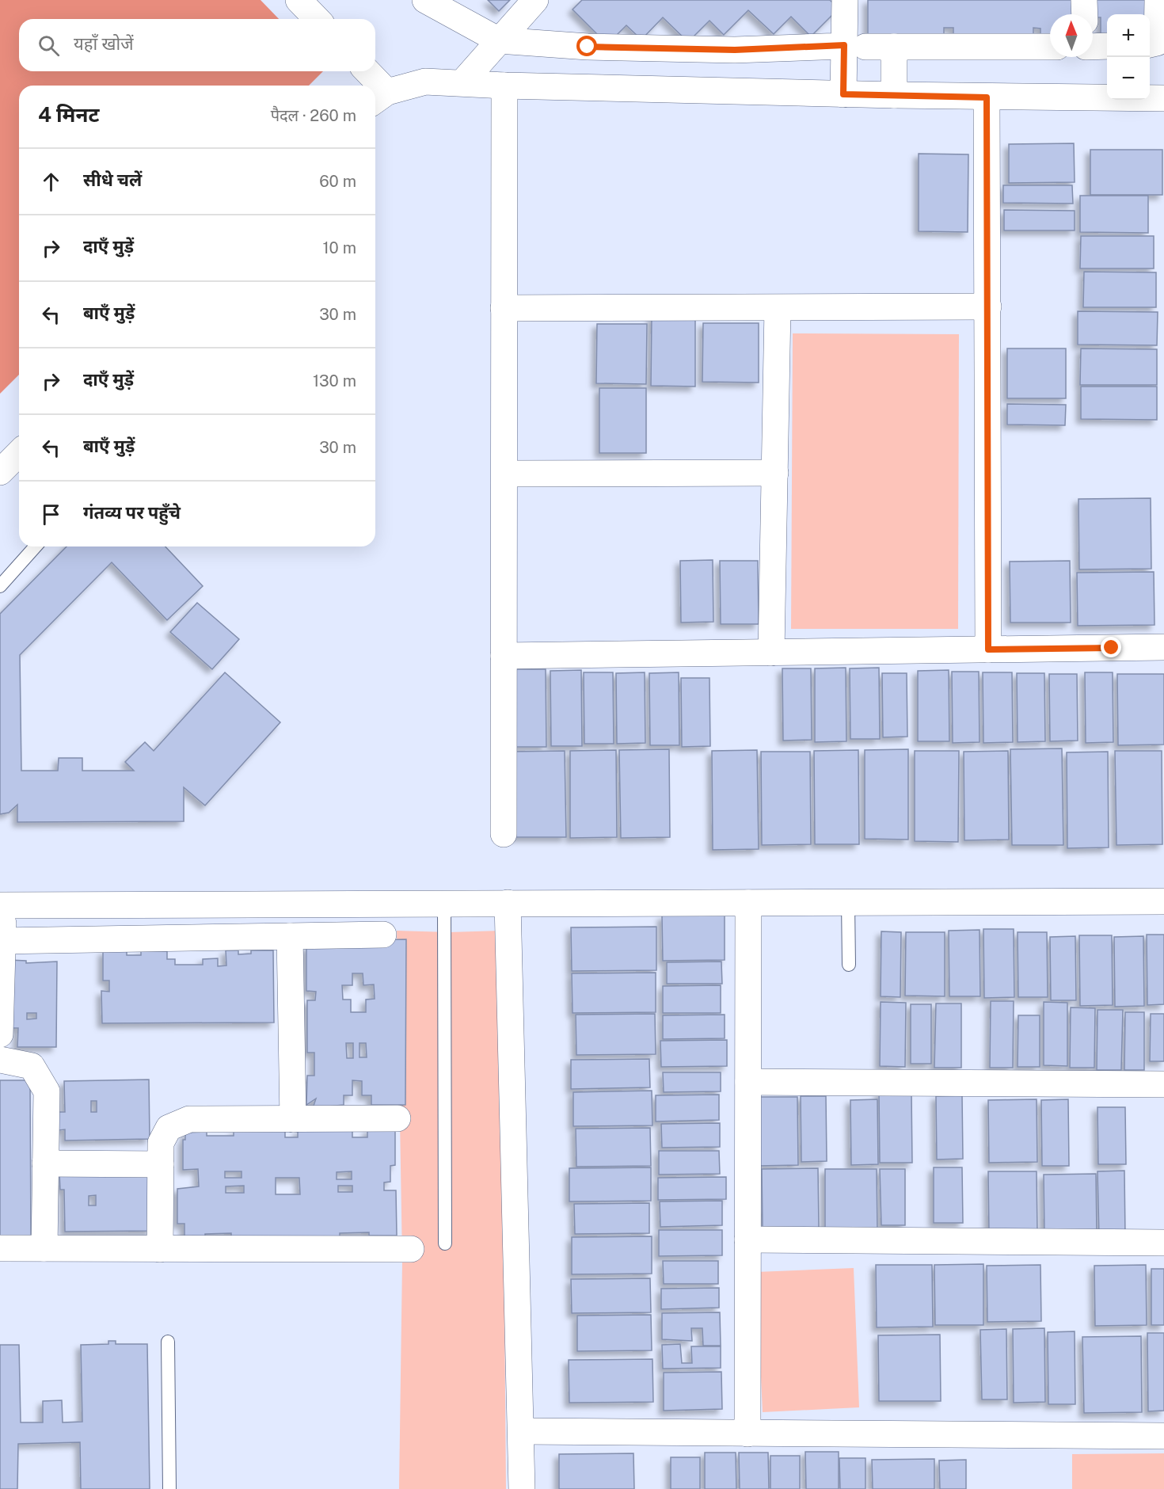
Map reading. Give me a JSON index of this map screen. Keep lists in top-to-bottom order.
{
  "north": "top",
  "page": {
    "map_buttons": ["+", "−"],
    "search": "यहाँ खोजें",
    "heading": ["4 मिनट", "पैदल · 260 m"],
    "list": [
      ["सीधे चलें", "60 m"],
      ["दाएँ मुड़ें", "10 m"],
      ["बाएँ मुड़ें", "30 m"],
      ["दाएँ मुड़ें", "130 m"],
      ["बाएँ मुड़ें", "30 m"],
      "गंतव्य पर पहुँचे"
    ]
  }
}
